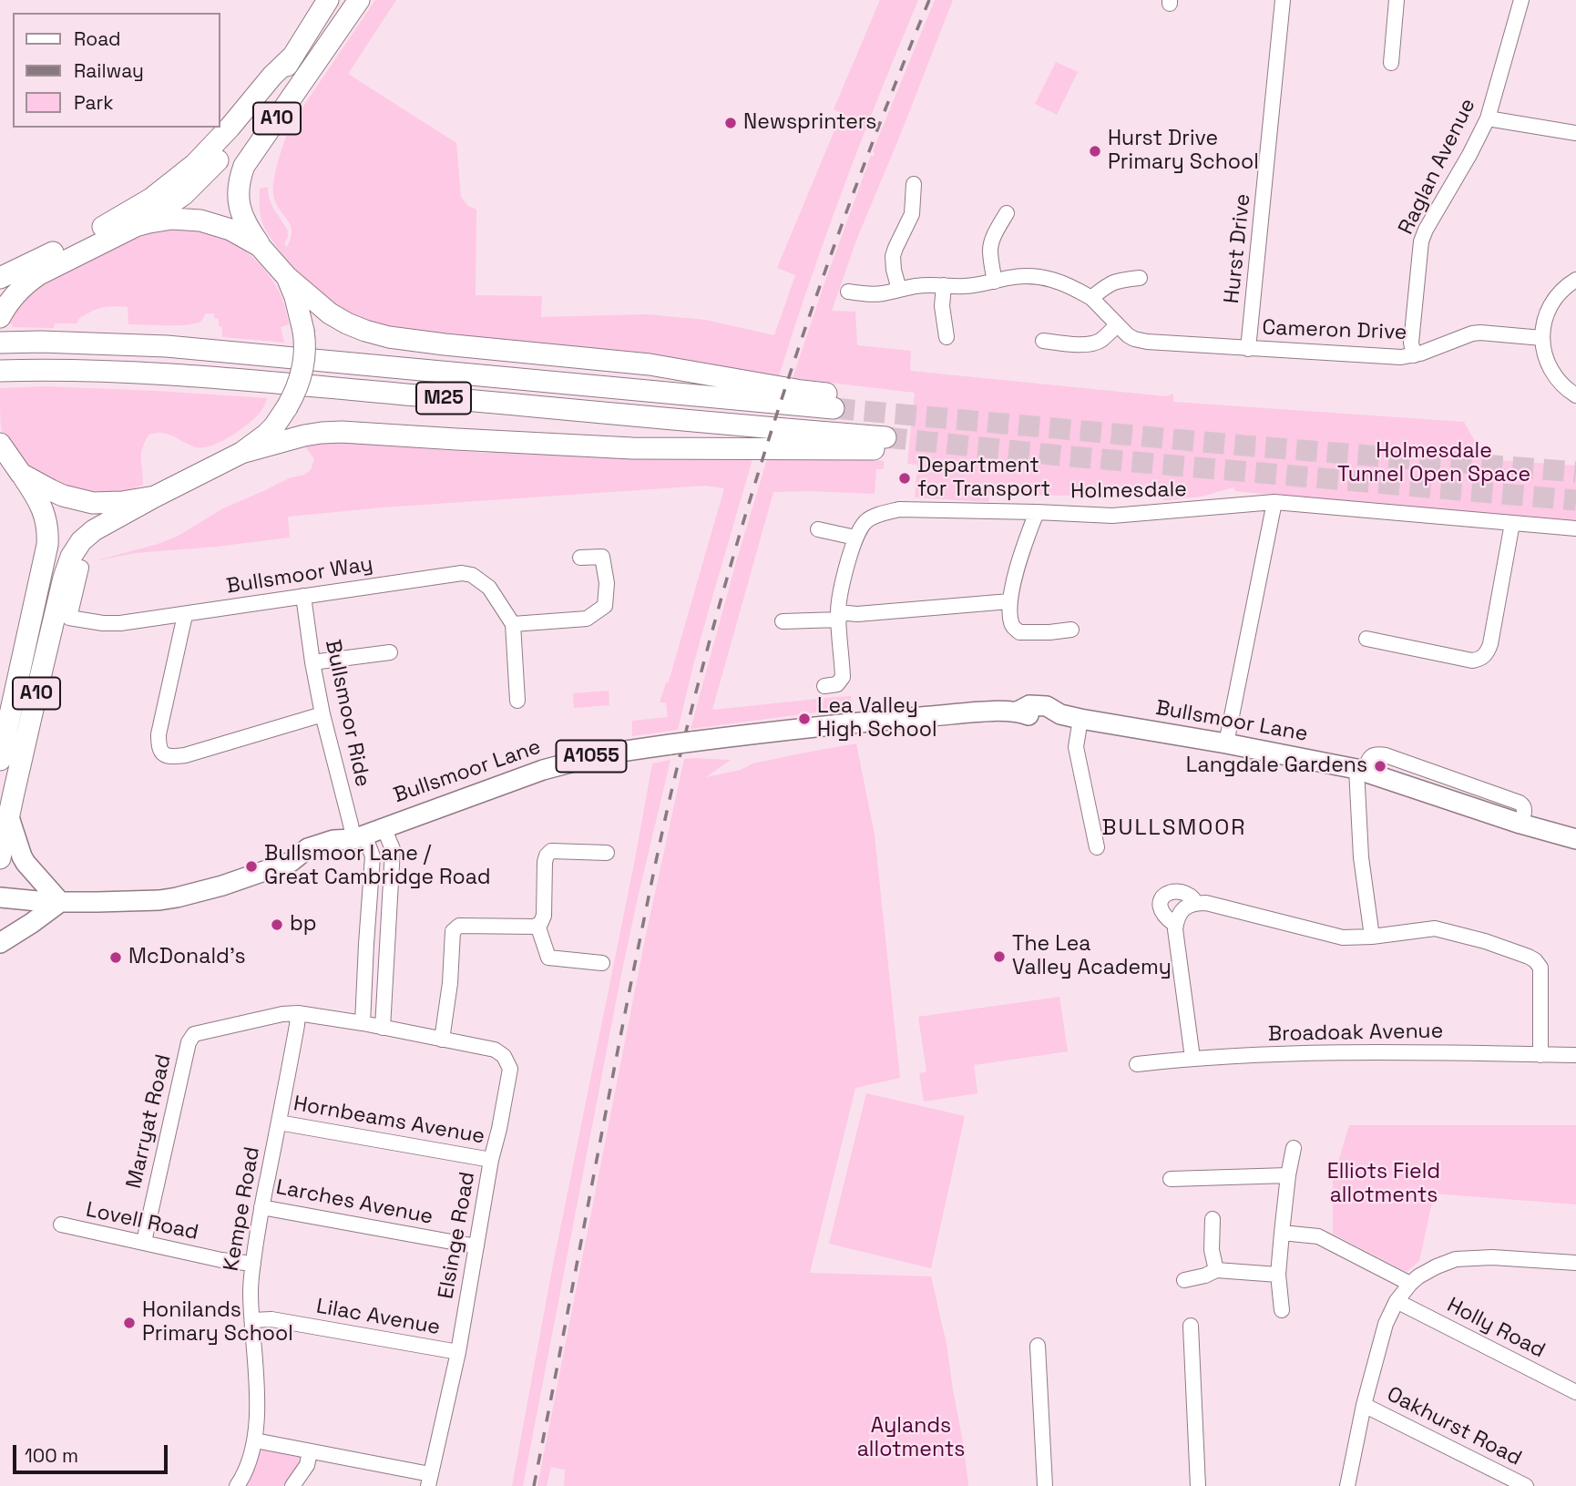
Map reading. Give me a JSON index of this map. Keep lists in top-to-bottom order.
{
  "streets": {
    "highway": ["A10", "M25"],
    "main road": ["Bullsmoor Lane", "A1055"],
    "street": [
      "Raglan Avenue",
      "Hurst Drive",
      "Cameron Drive",
      "Holmesdale",
      "Bullsmoor Way",
      "Bullsmoor Ride",
      "Broadoak Avenue",
      "Hornbeams Avenue",
      "Marryat Road",
      "Larches Avenue",
      "Kempe Road",
      "Lovell Road",
      "Elsinge Road",
      "Lilac Avenue",
      "Holly Road",
      "Oakhurst Road"
    ]
  },
  "crossings": [
    ["Raglan Avenue", "Cameron Drive"],
    ["Hurst Drive", "Cameron Drive"],
    ["Bullsmoor Way", "Bullsmoor Ride"],
    ["Bullsmoor Ride", "Bullsmoor Lane"],
    ["Bullsmoor Ride", "Marryat Road"],
    ["Hornbeams Avenue", "Kempe Road"],
    ["Hornbeams Avenue", "Elsinge Road"],
    ["Marryat Road", "Kempe Road"],
    ["Marryat Road", "Lovell Road"],
    ["Marryat Road", "Elsinge Road"],
    ["Larches Avenue", "Kempe Road"],
    ["Larches Avenue", "Elsinge Road"],
    ["Kempe Road", "Lovell Road"],
    ["Kempe Road", "Lilac Avenue"],
    ["Elsinge Road", "Lilac Avenue"]
  ],
  "districts": ["BULLSMOOR"],
  "parks": ["Holmesdale Tunnel Open Space", "Elliots Field allotments", "Aylands allotments"],
  "places": [
    "Newsprinters",
    "Hurst Drive Primary School",
    "Department for Transport",
    "Lea Valley High School",
    "Langdale Gardens",
    "Bullsmoor Lane / Great Cambridge Road",
    "bp",
    "The Lea Valley Academy",
    "McDonald's",
    "Honilands Primary School"
  ],
  "legend": ["Road", "Railway", "Park"],
  "scale_bar": "100 m"
}
